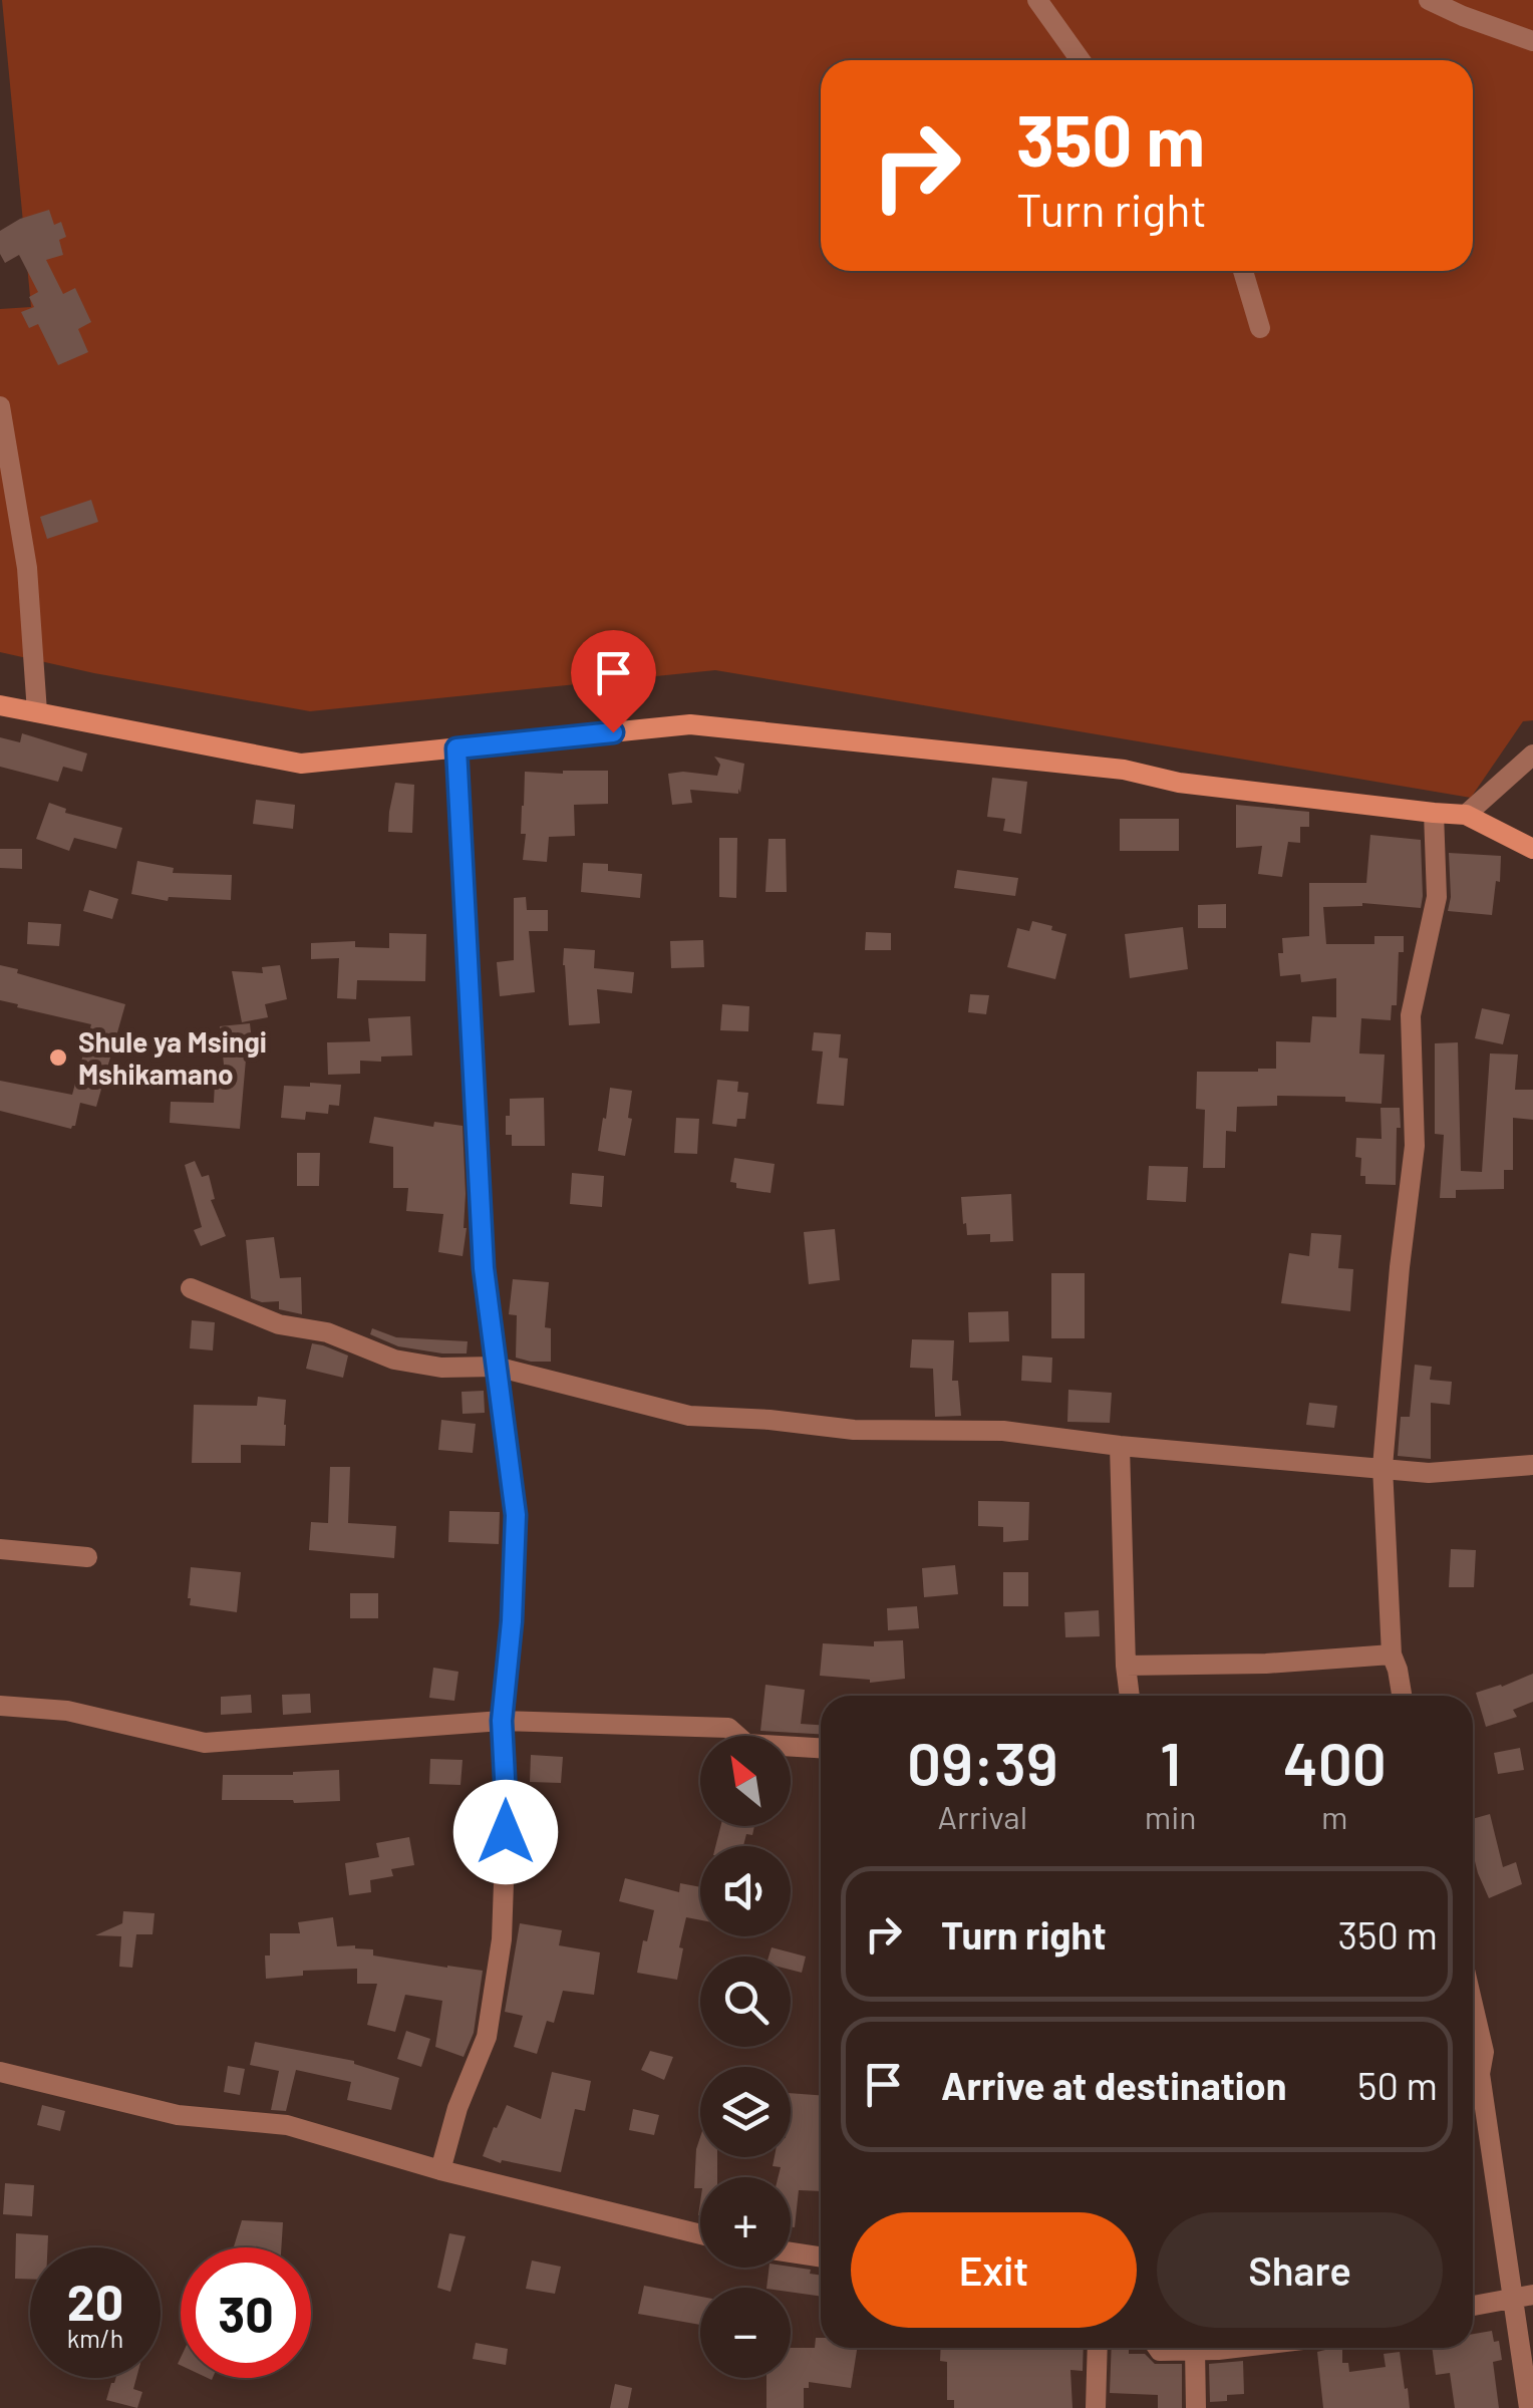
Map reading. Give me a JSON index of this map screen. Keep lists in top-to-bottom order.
{
  "places": ["Shule ya Msingi Mshikamano"],
  "north": "top left",
  "page": {
    "turn": ["350 m", "Turn right"],
    "eta": [
      "09:39",
      "Arrival",
      "1",
      "min",
      "400",
      "m"
    ],
    "map_buttons": ["+", "−"],
    "list": [
      {
        "name": "Turn right",
        "value": "350 m"
      },
      {
        "name": "Arrive at destination",
        "value": "50 m"
      }
    ],
    "buttons": ["Exit", "Share"],
    "speed": "20 km/h",
    "limit": "30"
  }
}
